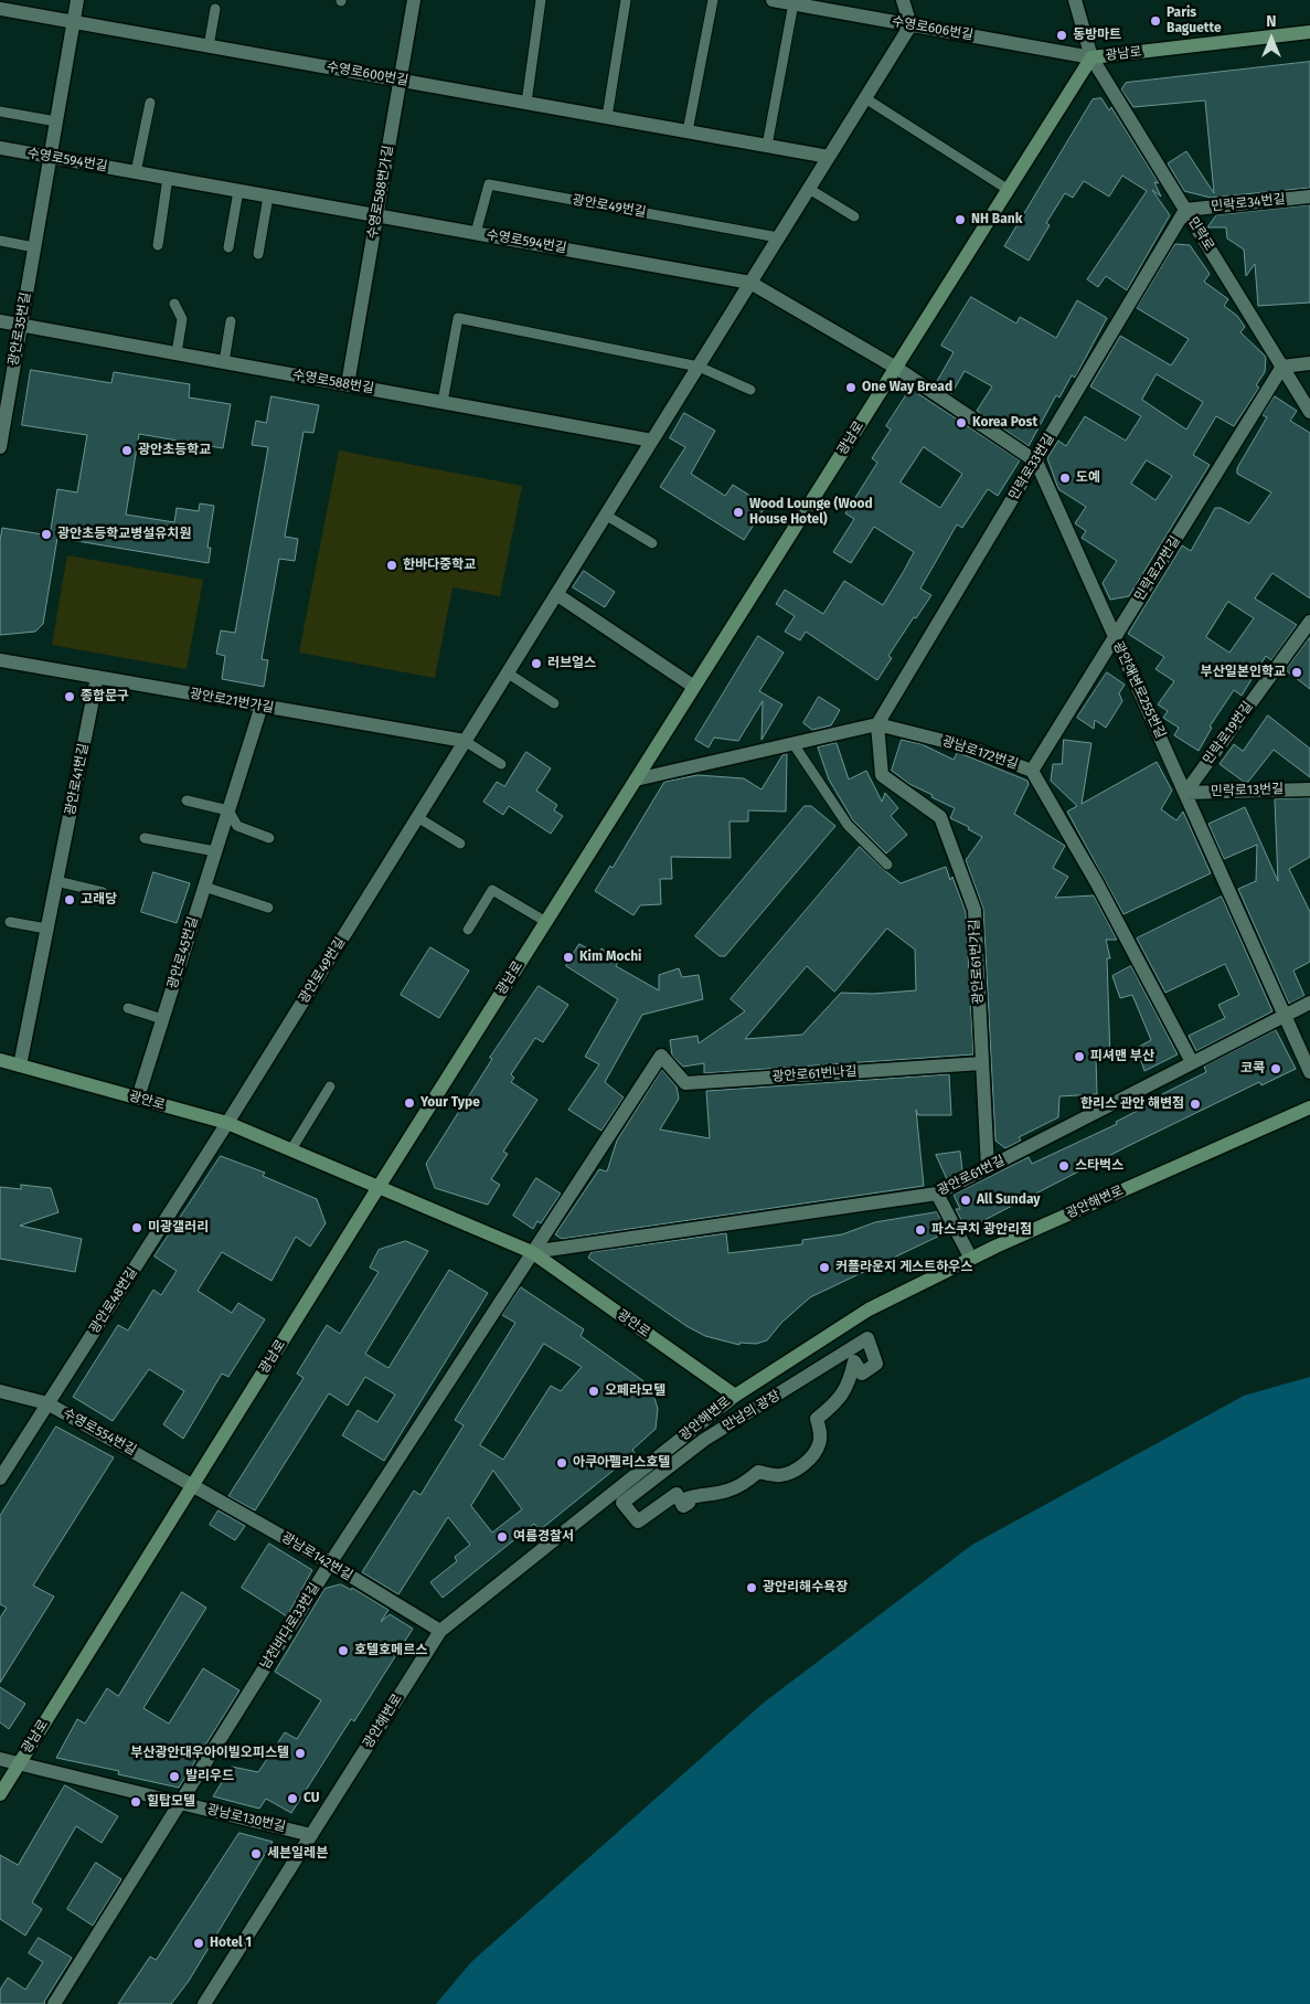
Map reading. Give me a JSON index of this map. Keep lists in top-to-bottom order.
{
  "streets": {
    "main road": ["광남로", "광안로", "광안해변로"],
    "street": [
      "수영로606번길",
      "수영로600번길",
      "수영로594번길",
      "수영로588번가길",
      "민락로34번길",
      "광안로49번길",
      "민락로",
      "광안로35번길",
      "수영로588번길",
      "민락로33번길",
      "민락로27번길",
      "광안해변로255번길",
      "광안로21번가길",
      "민락로19번길",
      "광남로172번길",
      "광안로41번길",
      "민락로13번길",
      "광안로45번길",
      "광안로61번가길",
      "광안로61번나길",
      "광안로61번길",
      "광안로48번길",
      "만남의 광장",
      "수영로554번길",
      "광남로142번길",
      "남천바다로33번길",
      "광남로130번길"
    ]
  },
  "crossings": [
    ["수영로606번길", "광남로"],
    ["수영로606번길", "광안로49번길"],
    ["수영로606번길", "민락로"],
    ["광남로", "수영로594번길"],
    ["광남로", "민락로"],
    ["광남로", "광남로172번길"],
    ["광남로", "광안로"],
    ["광남로", "수영로554번길"],
    ["광남로", "광남로142번길"],
    ["광남로", "광남로130번길"],
    ["수영로600번길", "수영로588번가길"],
    ["수영로600번길", "광안로49번길"],
    ["수영로600번길", "광안로35번길"],
    ["수영로594번길", "수영로588번가길"],
    ["수영로594번길", "광안로49번길"],
    ["수영로594번길", "광안로35번길"],
    ["수영로588번가길", "수영로588번길"],
    ["민락로34번길", "민락로"],
    ["민락로34번길", "민락로33번길"],
    ["광안로49번길", "수영로588번길"],
    ["광안로49번길", "광안로21번가길"],
    ["광안로49번길", "광안로"],
    ["광안로49번길", "광안로48번길"],
    ["민락로", "민락로33번길"],
    ["민락로", "민락로27번길"],
    ["광안로35번길", "수영로588번길"],
    ["민락로33번길", "광안해변로255번길"],
    ["민락로33번길", "광남로172번길"],
    ["민락로33번길", "광안로61번가길"],
    ["민락로27번길", "광안해변로255번길"],
    ["민락로27번길", "광남로172번길"],
    ["광안해변로255번길", "민락로19번길"],
    ["광안해변로255번길", "민락로13번길"],
    ["광안해변로255번길", "광안로61번길"],
    ["광안로21번가길", "광안로41번길"],
    ["광안로21번가길", "광안로45번길"],
    ["민락로19번길", "민락로13번길"],
    ["광남로172번길", "광안로61번가길"],
    ["광남로172번길", "광안로61번길"],
    ["광안로41번길", "광안로"],
    ["광안로45번길", "광안로"],
    ["광안로61번가길", "광안로61번나길"],
    ["광안로61번가길", "광안로61번길"],
    ["광안로61번나길", "광안로"],
    ["광안로61번나길", "광안로61번길"],
    ["광안로61번나길", "남천바다로33번길"],
    ["광안로", "광안로61번길"],
    ["광안로", "광안해변로"],
    ["광안로", "광안로48번길"],
    ["광안로", "남천바다로33번길"],
    ["광안로61번길", "남천바다로33번길"],
    ["광안해변로", "광남로142번길"],
    ["광안해변로", "광남로130번길"],
    ["광안로48번길", "수영로554번길"],
    ["수영로554번길", "광남로142번길"],
    ["광남로142번길", "남천바다로33번길"],
    ["남천바다로33번길", "광남로130번길"]
  ],
  "places": [
    "Paris Baguette",
    "동방마트",
    "NH Bank",
    "One Way Bread",
    "Korea Post",
    "광안초등학교",
    "도예",
    "Wood Lounge (Wood House Hotel)",
    "광안초등학교병설유치원",
    "한바다중학교",
    "러브얼스",
    "부산일본인학교",
    "종합문구",
    "고래당",
    "Kim Mochi",
    "피셔맨 부산",
    "코콕",
    "Your Type",
    "한리스 관안 해변점",
    "스타벅스",
    "All Sunday",
    "미광갤러리",
    "파스쿠치 광안리점",
    "커플라운지 게스트하우스",
    "오페라모텔",
    "아쿠아펠리스호텔",
    "여름경찰서",
    "광안리해수욕장",
    "호텔호메르스",
    "부산광안대우아이빌오피스텔",
    "발리우드",
    "CU",
    "힐탑모텔",
    "세븐일레븐",
    "Hotel 1"
  ],
  "north": "top"
}
